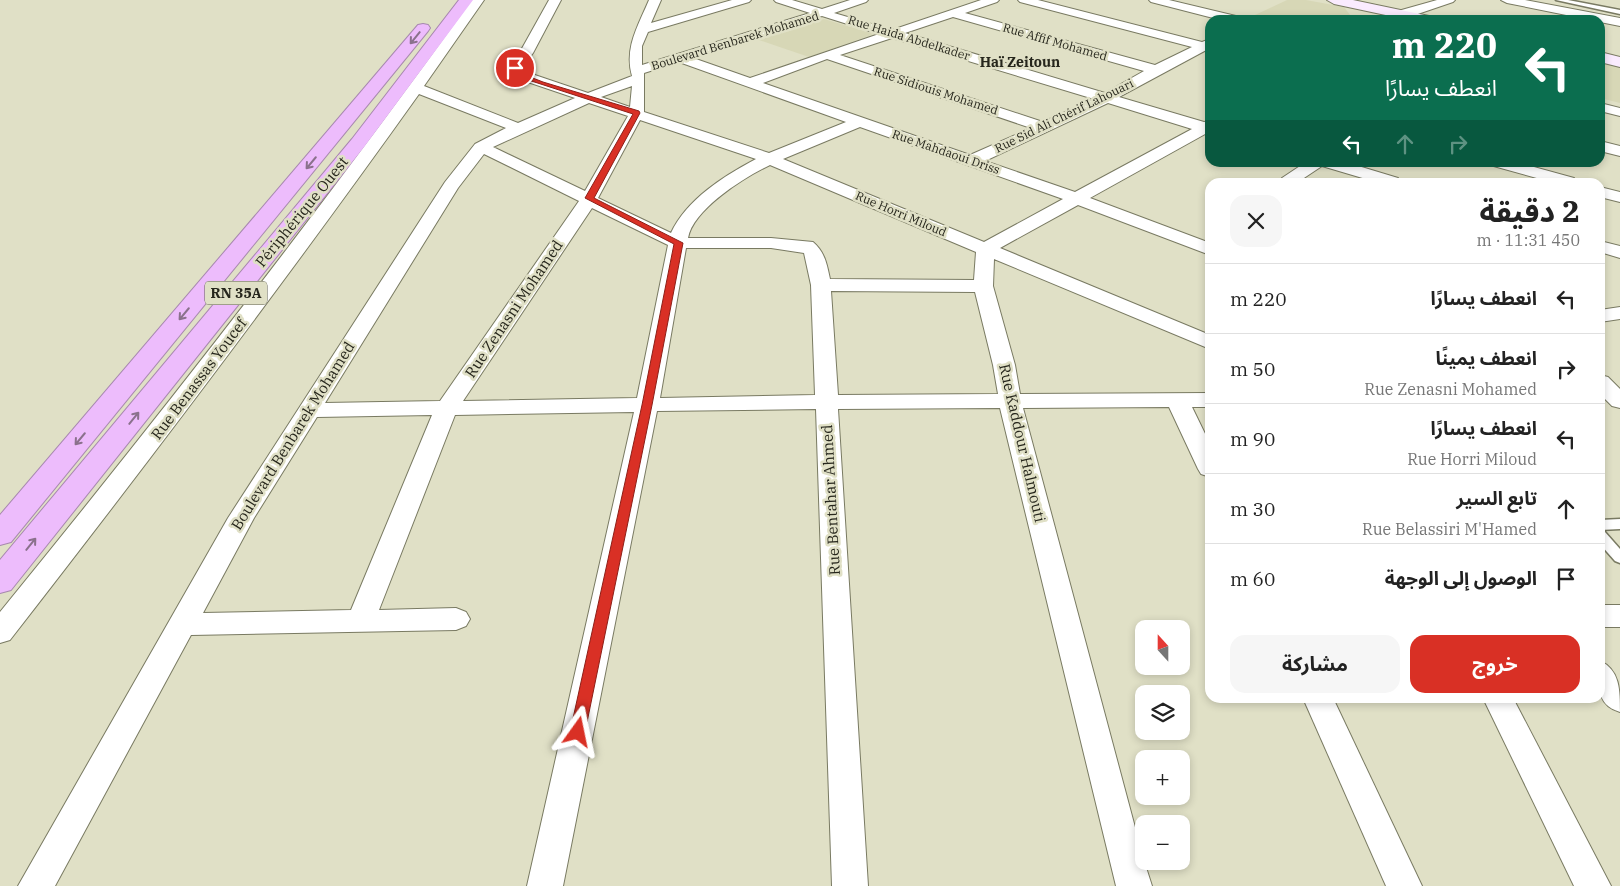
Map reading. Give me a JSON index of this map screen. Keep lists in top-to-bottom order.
{
  "streets": {
    "highway": ["Périphérique Ouest", "RN 35A"],
    "street": [
      "Rue Haida Abdelkader",
      "Boulevard Benbarek Mohamed",
      "Rue Affif Mohamed",
      "Rue Sidiouis Mohamed",
      "Rue Sid Ali Chérif Lahouari",
      "Rue Mahdaoui Driss",
      "Rue Horri Miloud",
      "Rue Zenasni Mohamed",
      "Rue Benassas Youcef",
      "Rue Kaddour Halmouti",
      "Rue Bentahar Ahmed"
    ]
  },
  "crossings": [
    ["Rue Haida Abdelkader", "Boulevard Benbarek Mohamed"],
    ["Rue Haida Abdelkader", "Rue Sid Ali Chérif Lahouari"],
    ["Boulevard Benbarek Mohamed", "Rue Mahdaoui Driss"],
    ["Boulevard Benbarek Mohamed", "Rue Horri Miloud"],
    ["Boulevard Benbarek Mohamed", "Rue Zenasni Mohamed"],
    ["Rue Affif Mohamed", "Rue Sid Ali Chérif Lahouari"],
    ["Rue Sidiouis Mohamed", "Rue Sid Ali Chérif Lahouari"],
    ["Rue Sid Ali Chérif Lahouari", "Rue Mahdaoui Driss"],
    ["Rue Horri Miloud", "Rue Zenasni Mohamed"],
    ["Rue Horri Miloud", "Rue Kaddour Halmouti"]
  ],
  "districts": ["Haï Zeitoun"],
  "north": "top",
  "page": {
    "turn": ["220 m", "انعطف يسارًا"],
    "heading": ["2 دقيقة", "450 m · 11:31"],
    "list": [
      {
        "name": "انعطف يسارًا",
        "value": "220 m"
      },
      {
        "name": "انعطف يمينًا",
        "note": "Rue Zenasni Mohamed",
        "value": "50 m"
      },
      {
        "name": "انعطف يسارًا",
        "note": "Rue Horri Miloud",
        "value": "90 m"
      },
      {
        "name": "تابع السير",
        "note": "Rue Belassiri M'Hamed",
        "value": "30 m"
      },
      {
        "name": "الوصول إلى الوجهة",
        "value": "60 m"
      }
    ],
    "map_buttons": ["+", "−"],
    "buttons": ["خروج", "مشاركة"]
  }
}
